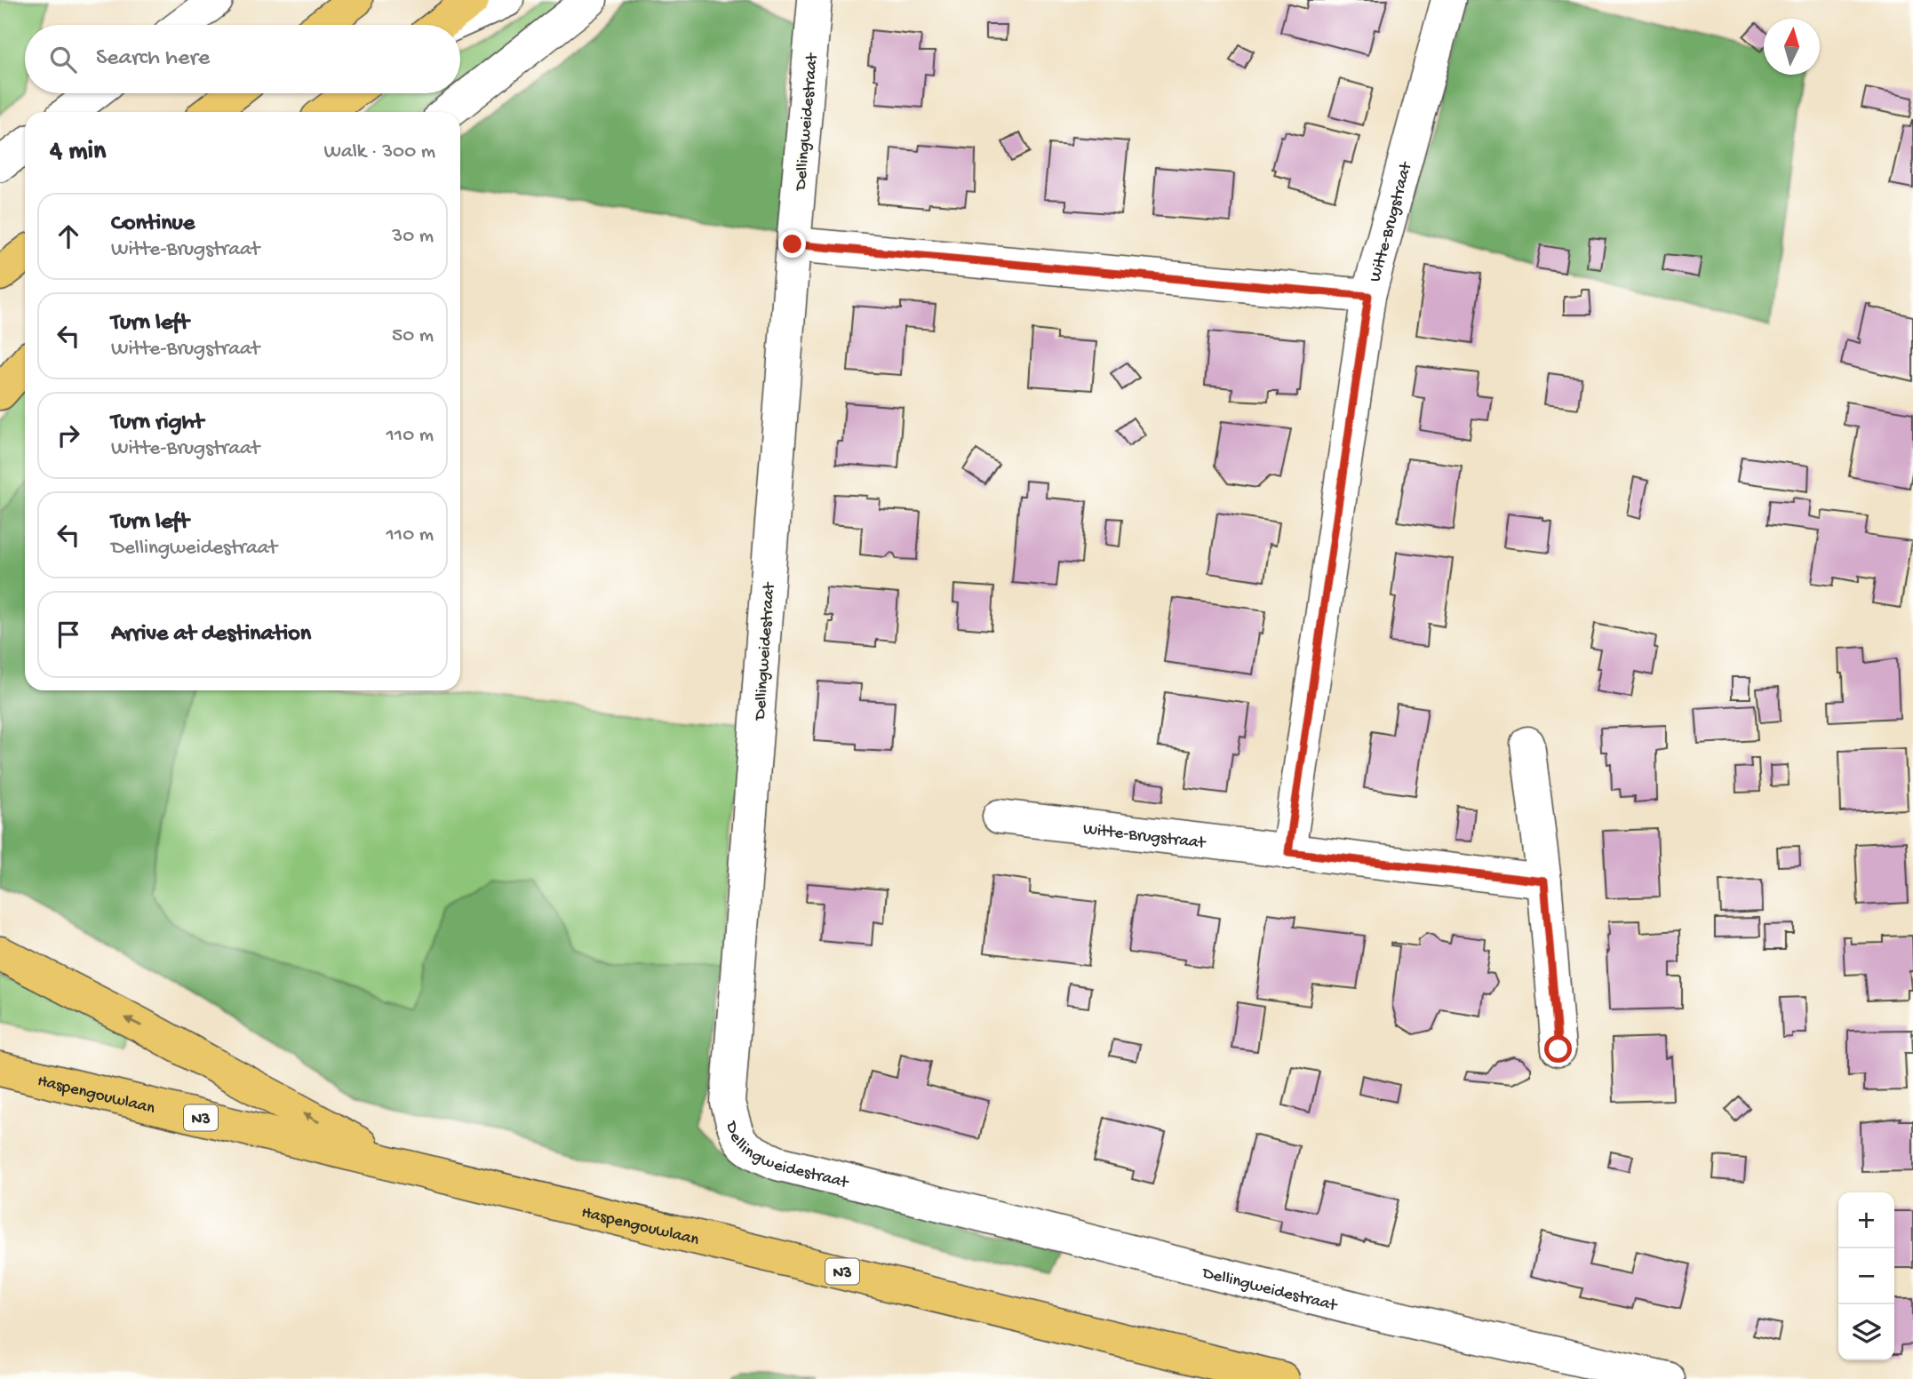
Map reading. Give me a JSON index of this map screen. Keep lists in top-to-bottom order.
{
  "streets": {
    "main road": ["Haspengouwlaan", "N3"],
    "street": ["Dellingweidestraat", "Witte-Brugstraat"]
  },
  "north": "top",
  "page": {
    "search": "Search here",
    "heading": ["4 min", "Walk · 300 m"],
    "list": [
      ["Continue", "Witte-Brugstraat", "30 m"],
      ["Turn left", "Witte-Brugstraat", "50 m"],
      ["Turn right", "Witte-Brugstraat", "110 m"],
      ["Turn left", "Dellingweidestraat", "110 m"],
      "Arrive at destination"
    ],
    "map_buttons": ["+", "−"]
  }
}
